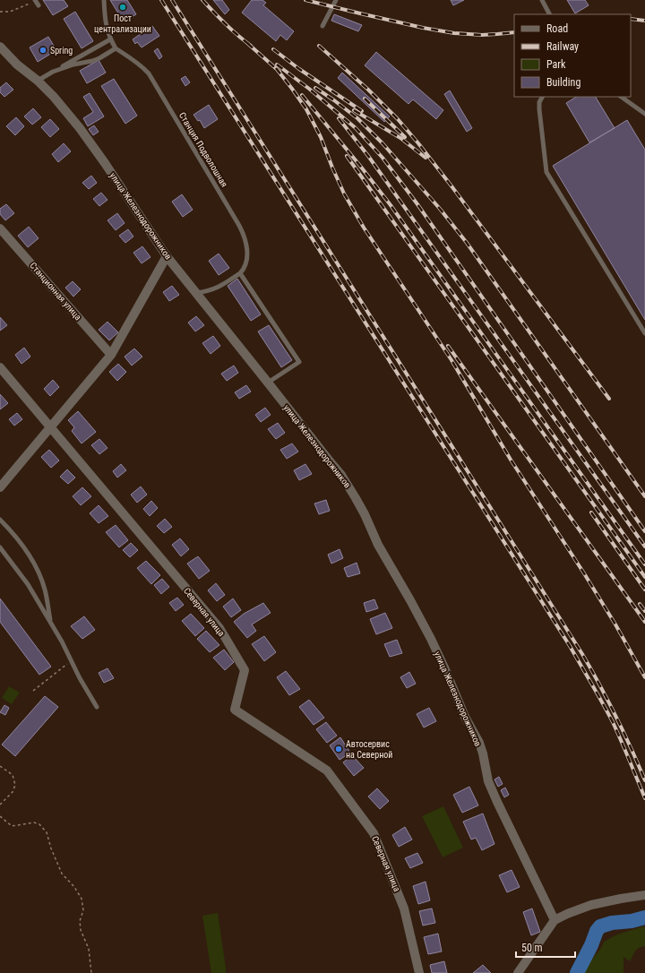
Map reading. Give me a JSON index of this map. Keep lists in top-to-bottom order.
{
  "streets": {
    "street": ["улица Железнодорожников", "Станционная улица", "Северная улица"],
    "lane": ["Станция Подволошная"]
  },
  "places": ["Пост централизации", "Spring", "Автосервис на Северной"],
  "legend": [
    "Road",
    "Railway",
    "Park",
    "Building"
  ],
  "scale_bar": "50 m"
}
